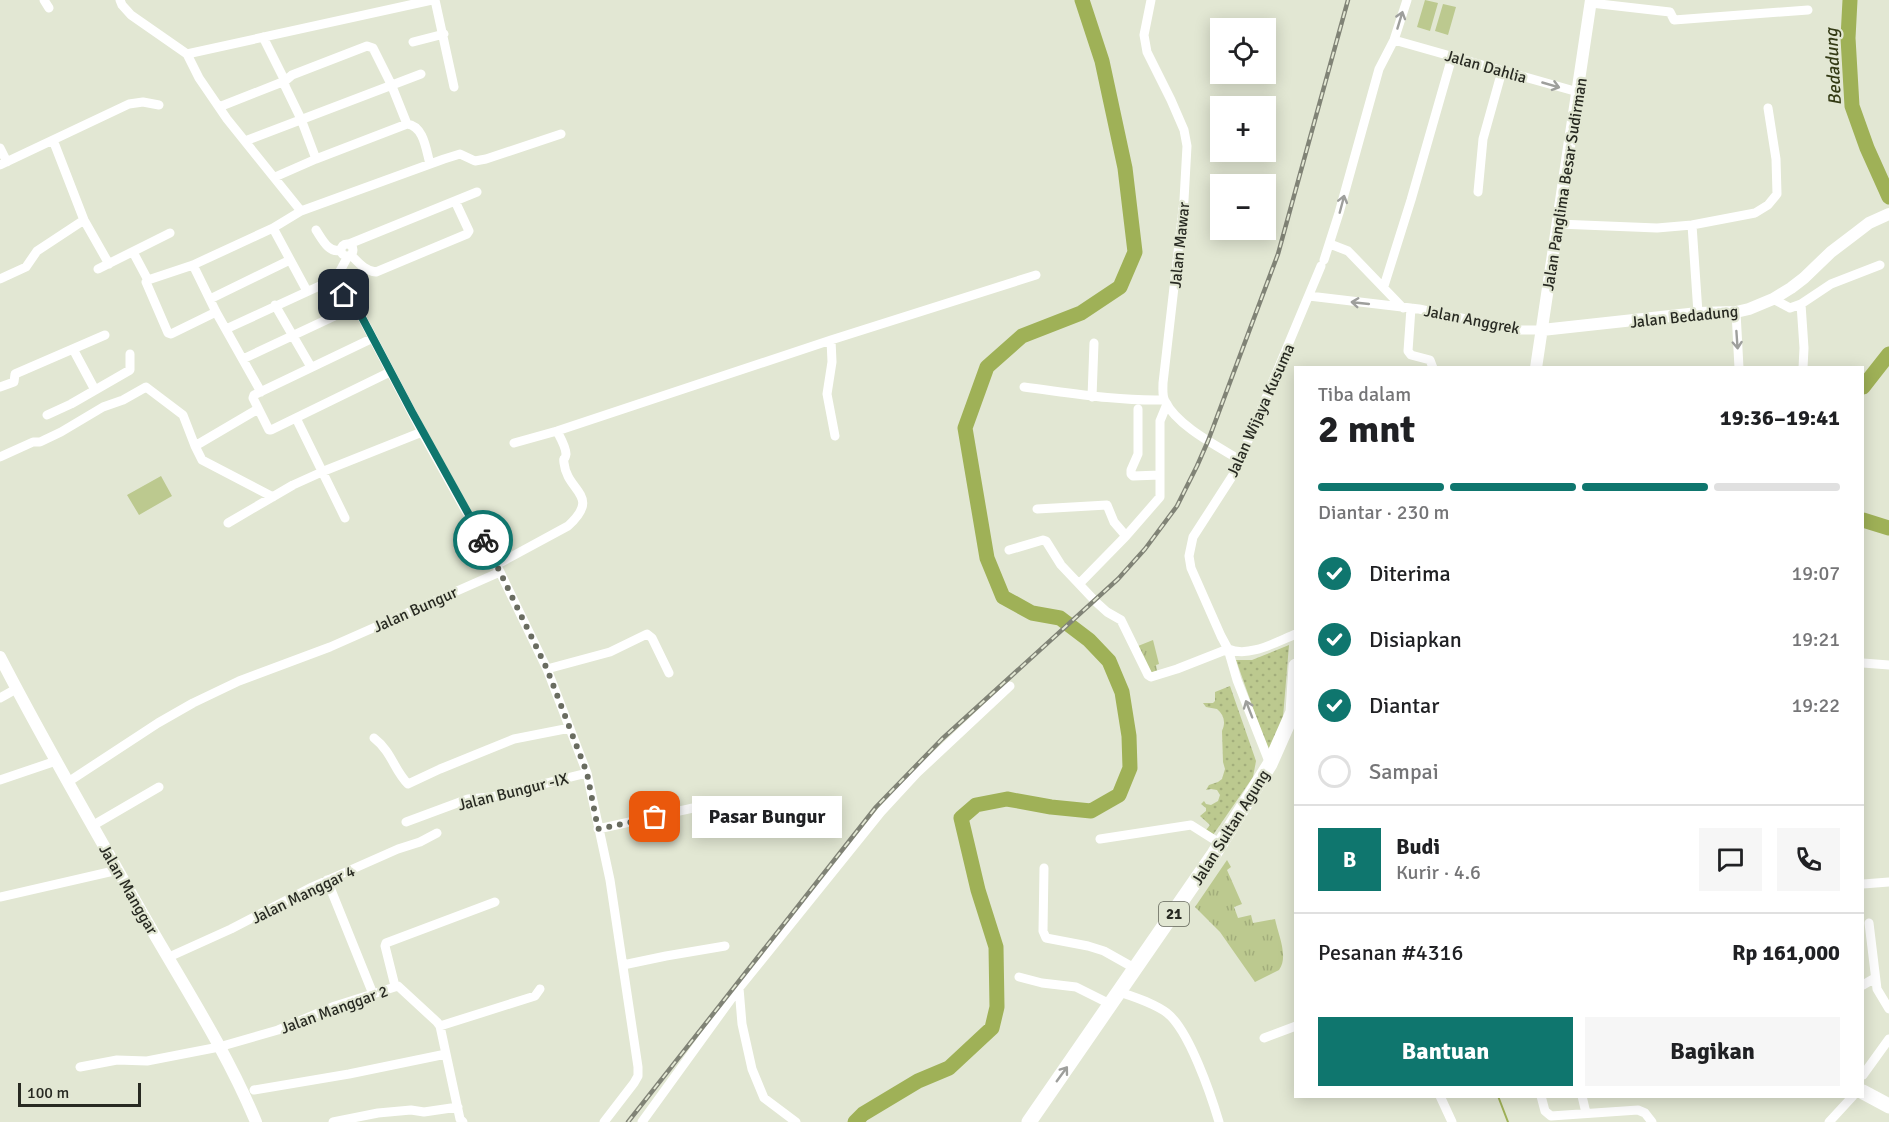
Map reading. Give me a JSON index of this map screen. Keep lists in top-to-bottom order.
{
  "streets": {
    "highway": ["Jalan Sultan Agung", "21"],
    "main road": ["Jalan Panglima Besar Sudirman", "Jalan Bedadung", "Jalan Manggar"],
    "street": [
      "Jalan Dahlia",
      "Jalan Mawar",
      "Jalan Anggrek",
      "Jalan Wijaya Kusuma",
      "Jalan Bungur",
      "Jalan Bungur -IX",
      "Jalan Manggar 4",
      "Jalan Manggar 2"
    ]
  },
  "crossings": [
    ["Jalan Dahlia", "Jalan Panglima Besar Sudirman"],
    ["Jalan Dahlia", "Jalan Wijaya Kusuma"],
    ["Jalan Panglima Besar Sudirman", "Jalan Bedadung"],
    ["Jalan Panglima Besar Sudirman", "Jalan Anggrek"],
    ["Jalan Bedadung", "Jalan Anggrek"],
    ["Jalan Anggrek", "Jalan Wijaya Kusuma"],
    ["Jalan Wijaya Kusuma", "Jalan Sultan Agung"],
    ["Jalan Bungur", "Jalan Manggar"],
    ["Jalan Manggar", "Jalan Manggar 4"],
    ["Jalan Manggar", "Jalan Manggar 2"]
  ],
  "one_way": ["Jalan Dahlia"],
  "water": ["Bedadung"],
  "places": ["Pasar Bungur"],
  "scale_bar": "100 m",
  "page": {
    "map_buttons": ["+", "−"],
    "heading": ["2 mnt", "Tiba dalam", "19:36–19:41"],
    "panel": [
      "Budi",
      "Kurir · 4.6",
      "Pesanan #4316",
      "Rp 161,000"
    ],
    "bar": "Diantar · 230 m",
    "list": [
      ["Diterima", "19:07"],
      ["Disiapkan", "19:21"],
      ["Diantar", "19:22"],
      "Sampai"
    ],
    "bubble": "Pasar Bungur",
    "round": "B",
    "buttons": ["Bantuan", "Bagikan"],
    "scale": "100 m"
  }
}
